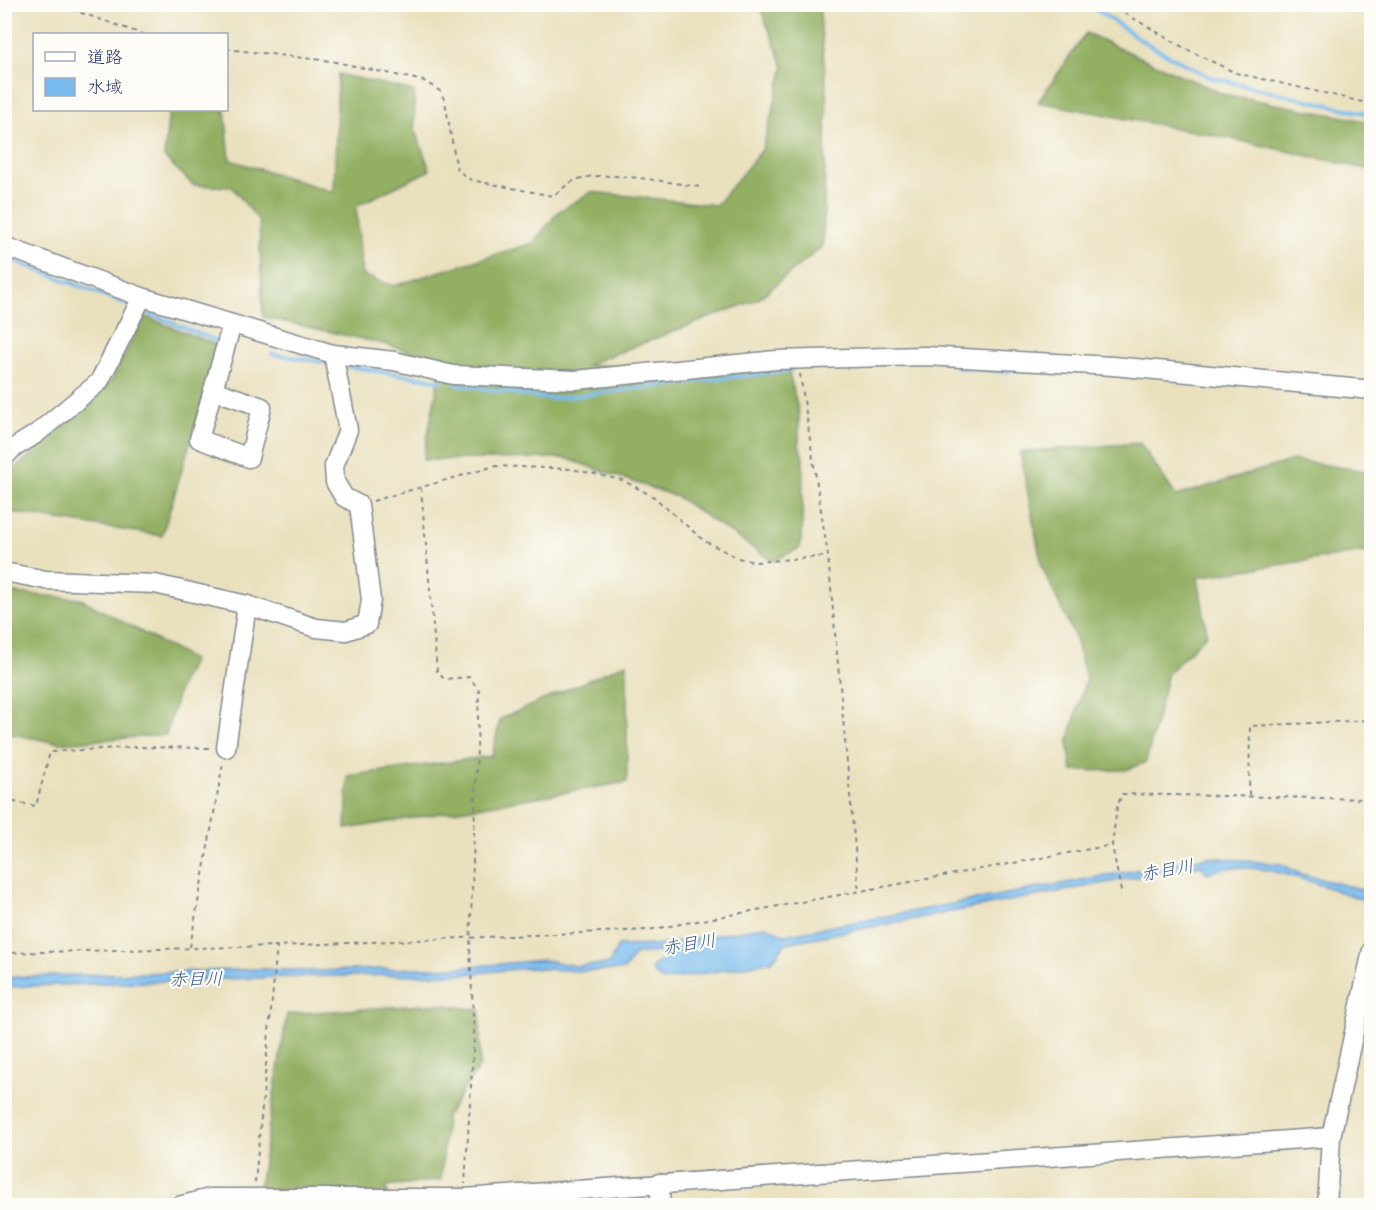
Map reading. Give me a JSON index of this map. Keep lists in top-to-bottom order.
{
  "water": ["赤目川"],
  "legend": ["道路", "水域"]
}
